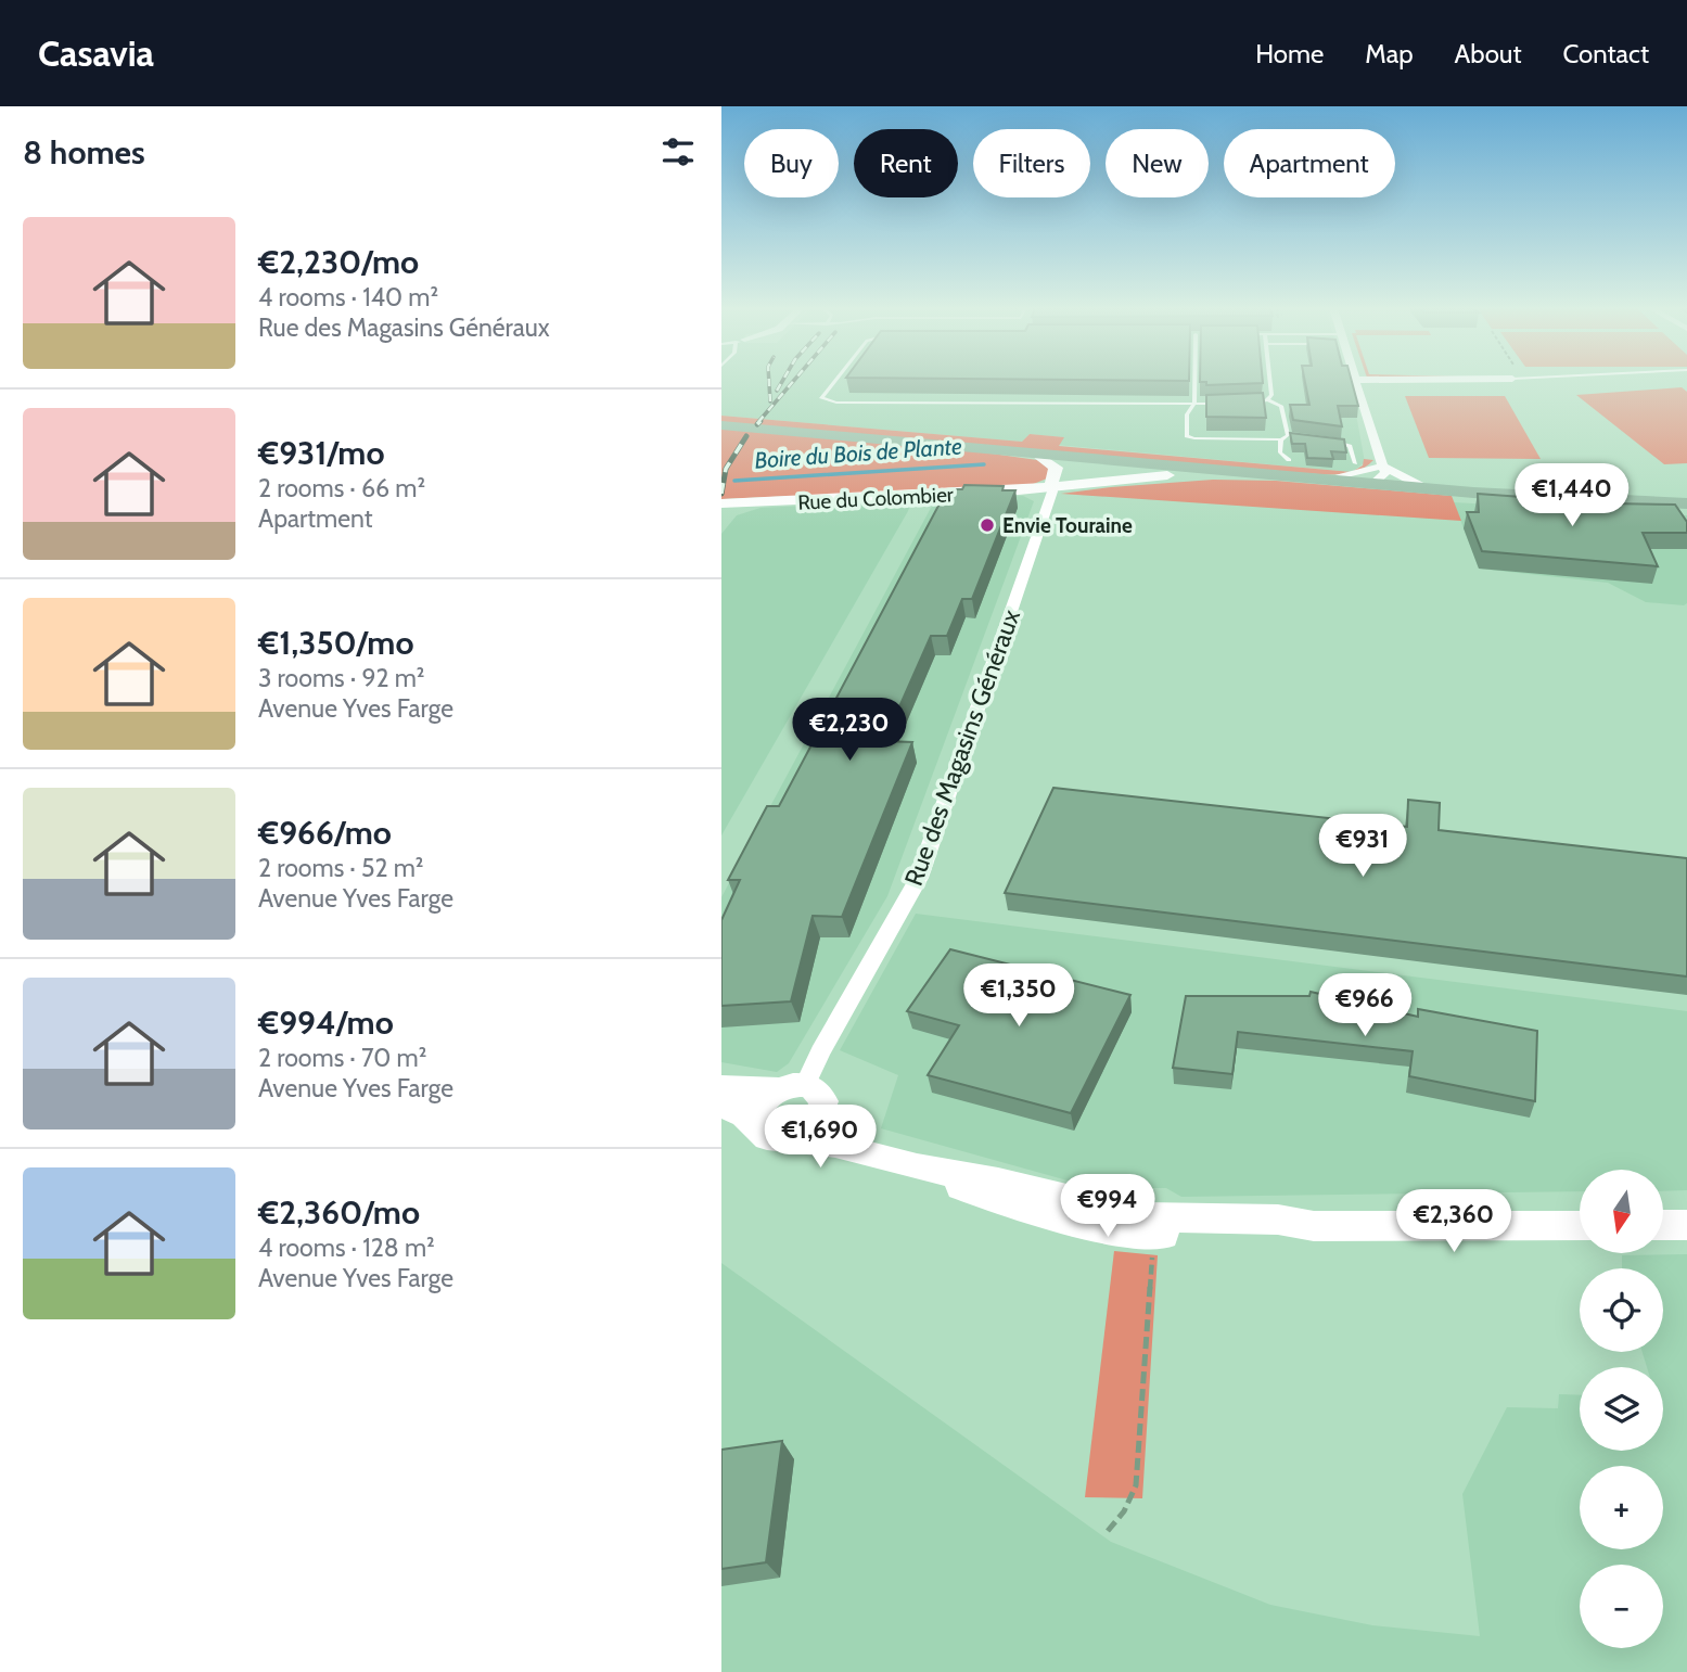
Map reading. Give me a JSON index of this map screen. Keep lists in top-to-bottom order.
{
  "streets": {
    "main road": ["Rue du Colombier"],
    "street": ["Rue des Magasins Généraux"]
  },
  "crossings": [
    ["Rue du Colombier", "Rue des Magasins Généraux"]
  ],
  "water": ["Boire du Bois de Plante"],
  "places": ["Envie Touraine"],
  "north": "bottom",
  "page": {
    "header": "Casavia",
    "nav": [
      "Home",
      "Map",
      "About",
      "Contact"
    ],
    "heading": "8 homes",
    "chip": [
      "Buy",
      "Rent",
      "Filters",
      "New",
      "Apartment"
    ],
    "list": [
      {
        "name": "€2,230/mo",
        "note": "4 rooms · 140 m² · Rue des Magasins Généraux"
      },
      {
        "name": "€931/mo",
        "note": "2 rooms · 66 m² · Apartment"
      },
      {
        "name": "€1,350/mo",
        "note": "3 rooms · 92 m² · Avenue Yves Farge"
      },
      {
        "name": "€966/mo",
        "note": "2 rooms · 52 m² · Avenue Yves Farge"
      },
      {
        "name": "€994/mo",
        "note": "2 rooms · 70 m² · Avenue Yves Farge"
      },
      {
        "name": "€2,360/mo",
        "note": "4 rooms · 128 m² · Avenue Yves Farge"
      }
    ],
    "price": [
      "€1,440",
      "€2,230",
      "€931",
      "€1,350",
      "€966",
      "€1,690",
      "€994",
      "€2,360"
    ],
    "map_buttons": ["+", "−"]
  }
}
